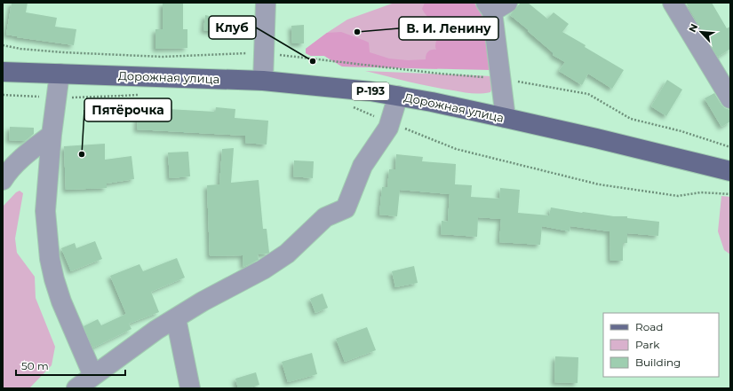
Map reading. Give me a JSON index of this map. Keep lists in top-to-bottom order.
{
  "streets": {
    "main road": ["Дорожная улица", "Р-193"]
  },
  "places": ["В. И. Ленину", "Клуб", "Пятёрочка"],
  "legend": ["Road", "Park", "Building"],
  "scale_bar": "50 m",
  "north": "top left"
}
